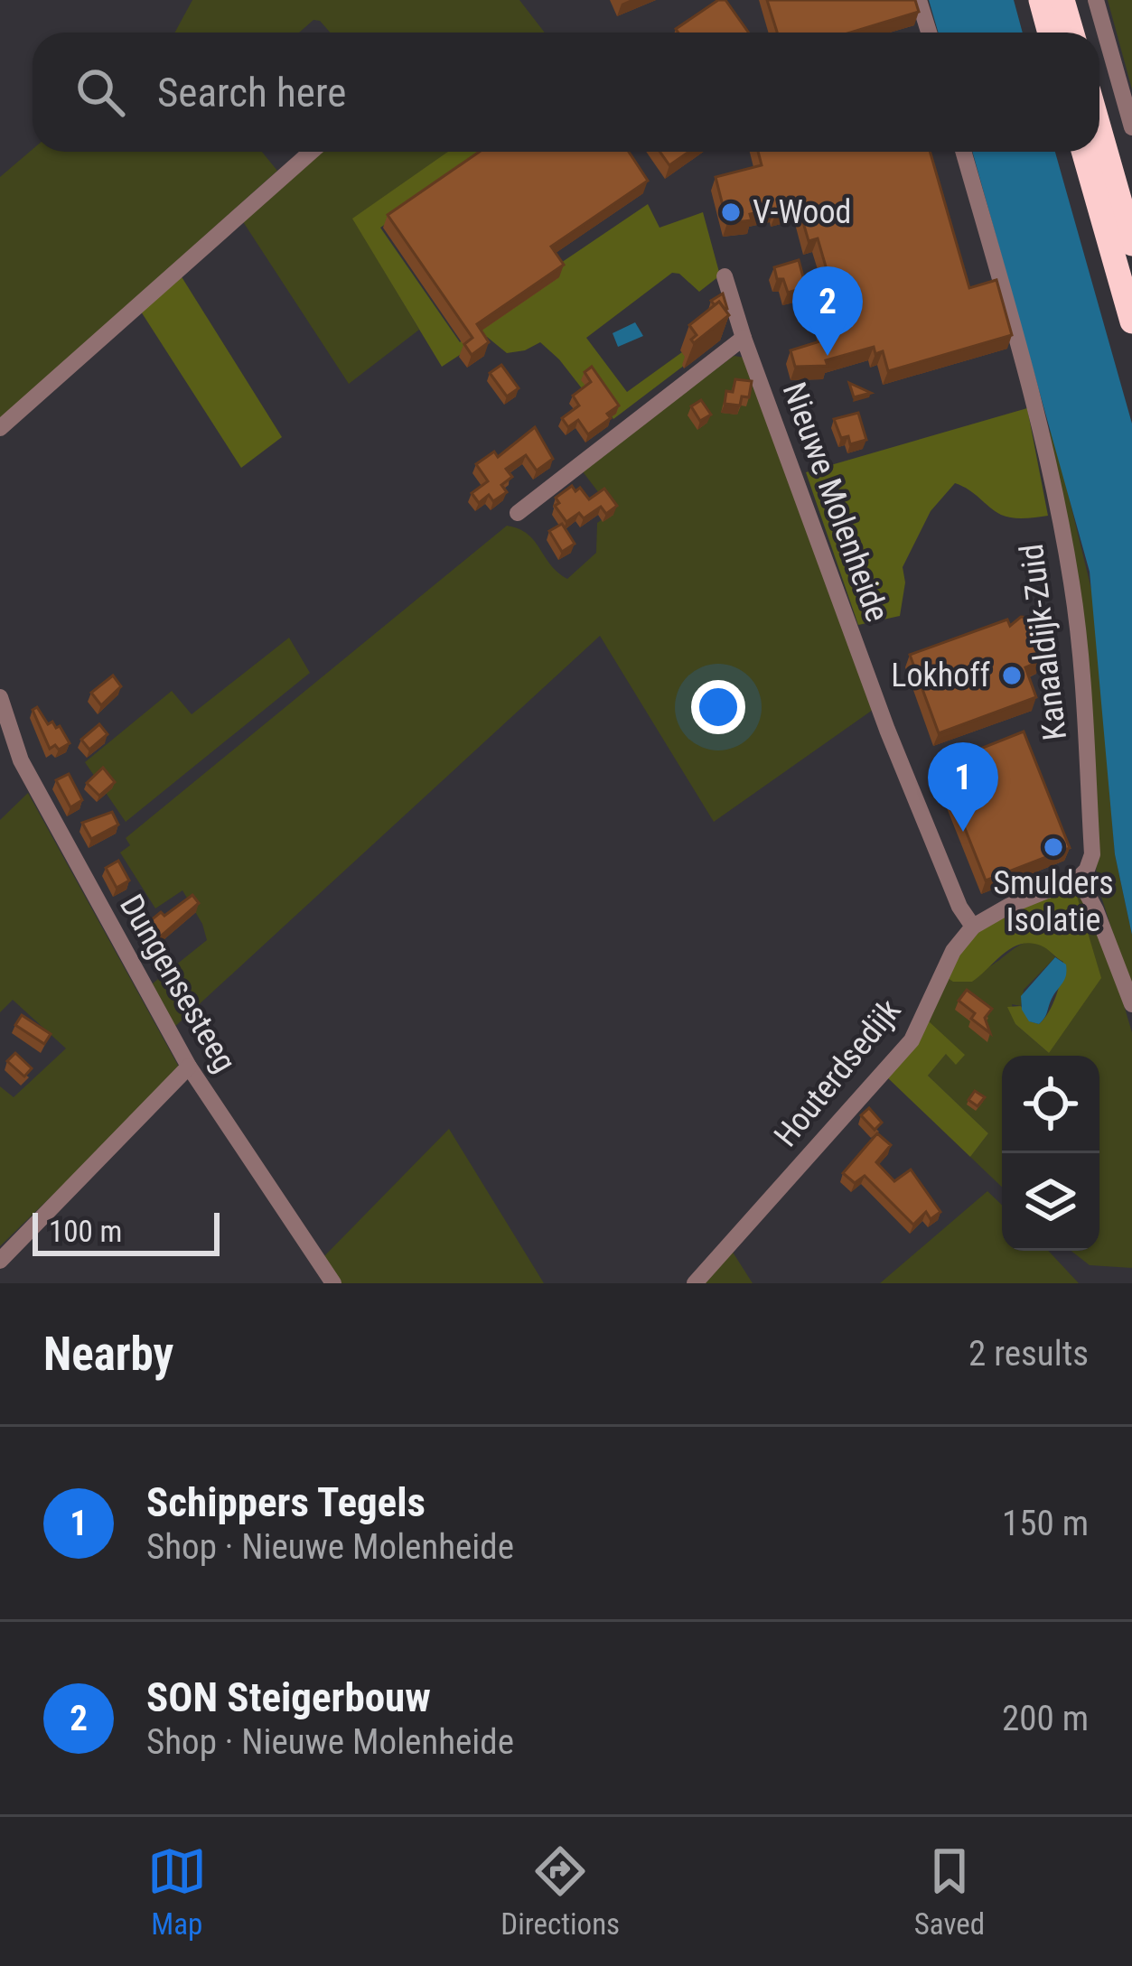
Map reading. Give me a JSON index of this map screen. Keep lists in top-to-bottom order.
{
  "streets": {
    "street": [
      "Nieuwe Molenheide",
      "Kanaaldijk-Zuid",
      "Dungensesteeg",
      "Houterdsedijk"
    ]
  },
  "crossings": [
    ["Nieuwe Molenheide", "Houterdsedijk"],
    ["Kanaaldijk-Zuid", "Houterdsedijk"]
  ],
  "places": ["V-Wood", "Lokhoff", "Smulders Isolatie"],
  "scale_bar": "100 m",
  "page": {
    "search": "Search here",
    "pins": ["2", "1"],
    "scale": "100 m",
    "heading": ["Nearby", "2 results"],
    "list": [
      {
        "mark": "1",
        "name": "Schippers Tegels",
        "note": "Shop · Nieuwe Molenheide",
        "value": "150 m"
      },
      {
        "mark": "2",
        "name": "SON Steigerbouw",
        "note": "Shop · Nieuwe Molenheide",
        "value": "200 m"
      }
    ],
    "nav": ["Map", "Directions", "Saved"]
  }
}
